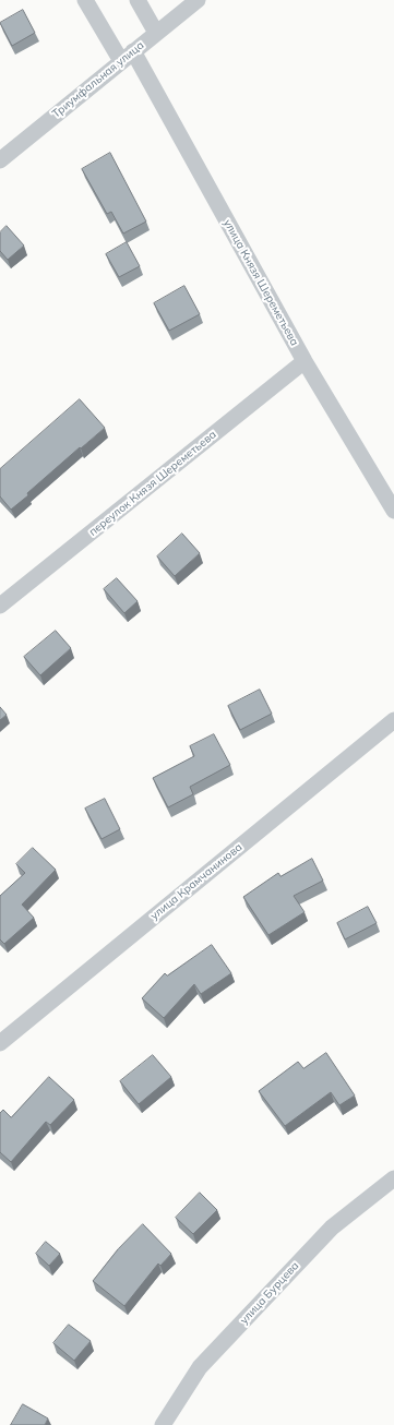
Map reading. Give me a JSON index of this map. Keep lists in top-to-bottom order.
{
  "streets": {
    "street": [
      "Триумфальная улица",
      "улица Князя Шереметьева",
      "переулок Князя Шереметьева",
      "улица Крамчанинова",
      "улица Бурцева"
    ]
  },
  "crossings": [
    ["Триумфальная улица", "улица Князя Шереметьева"],
    ["улица Князя Шереметьева", "переулок Князя Шереметьева"]
  ]
}
